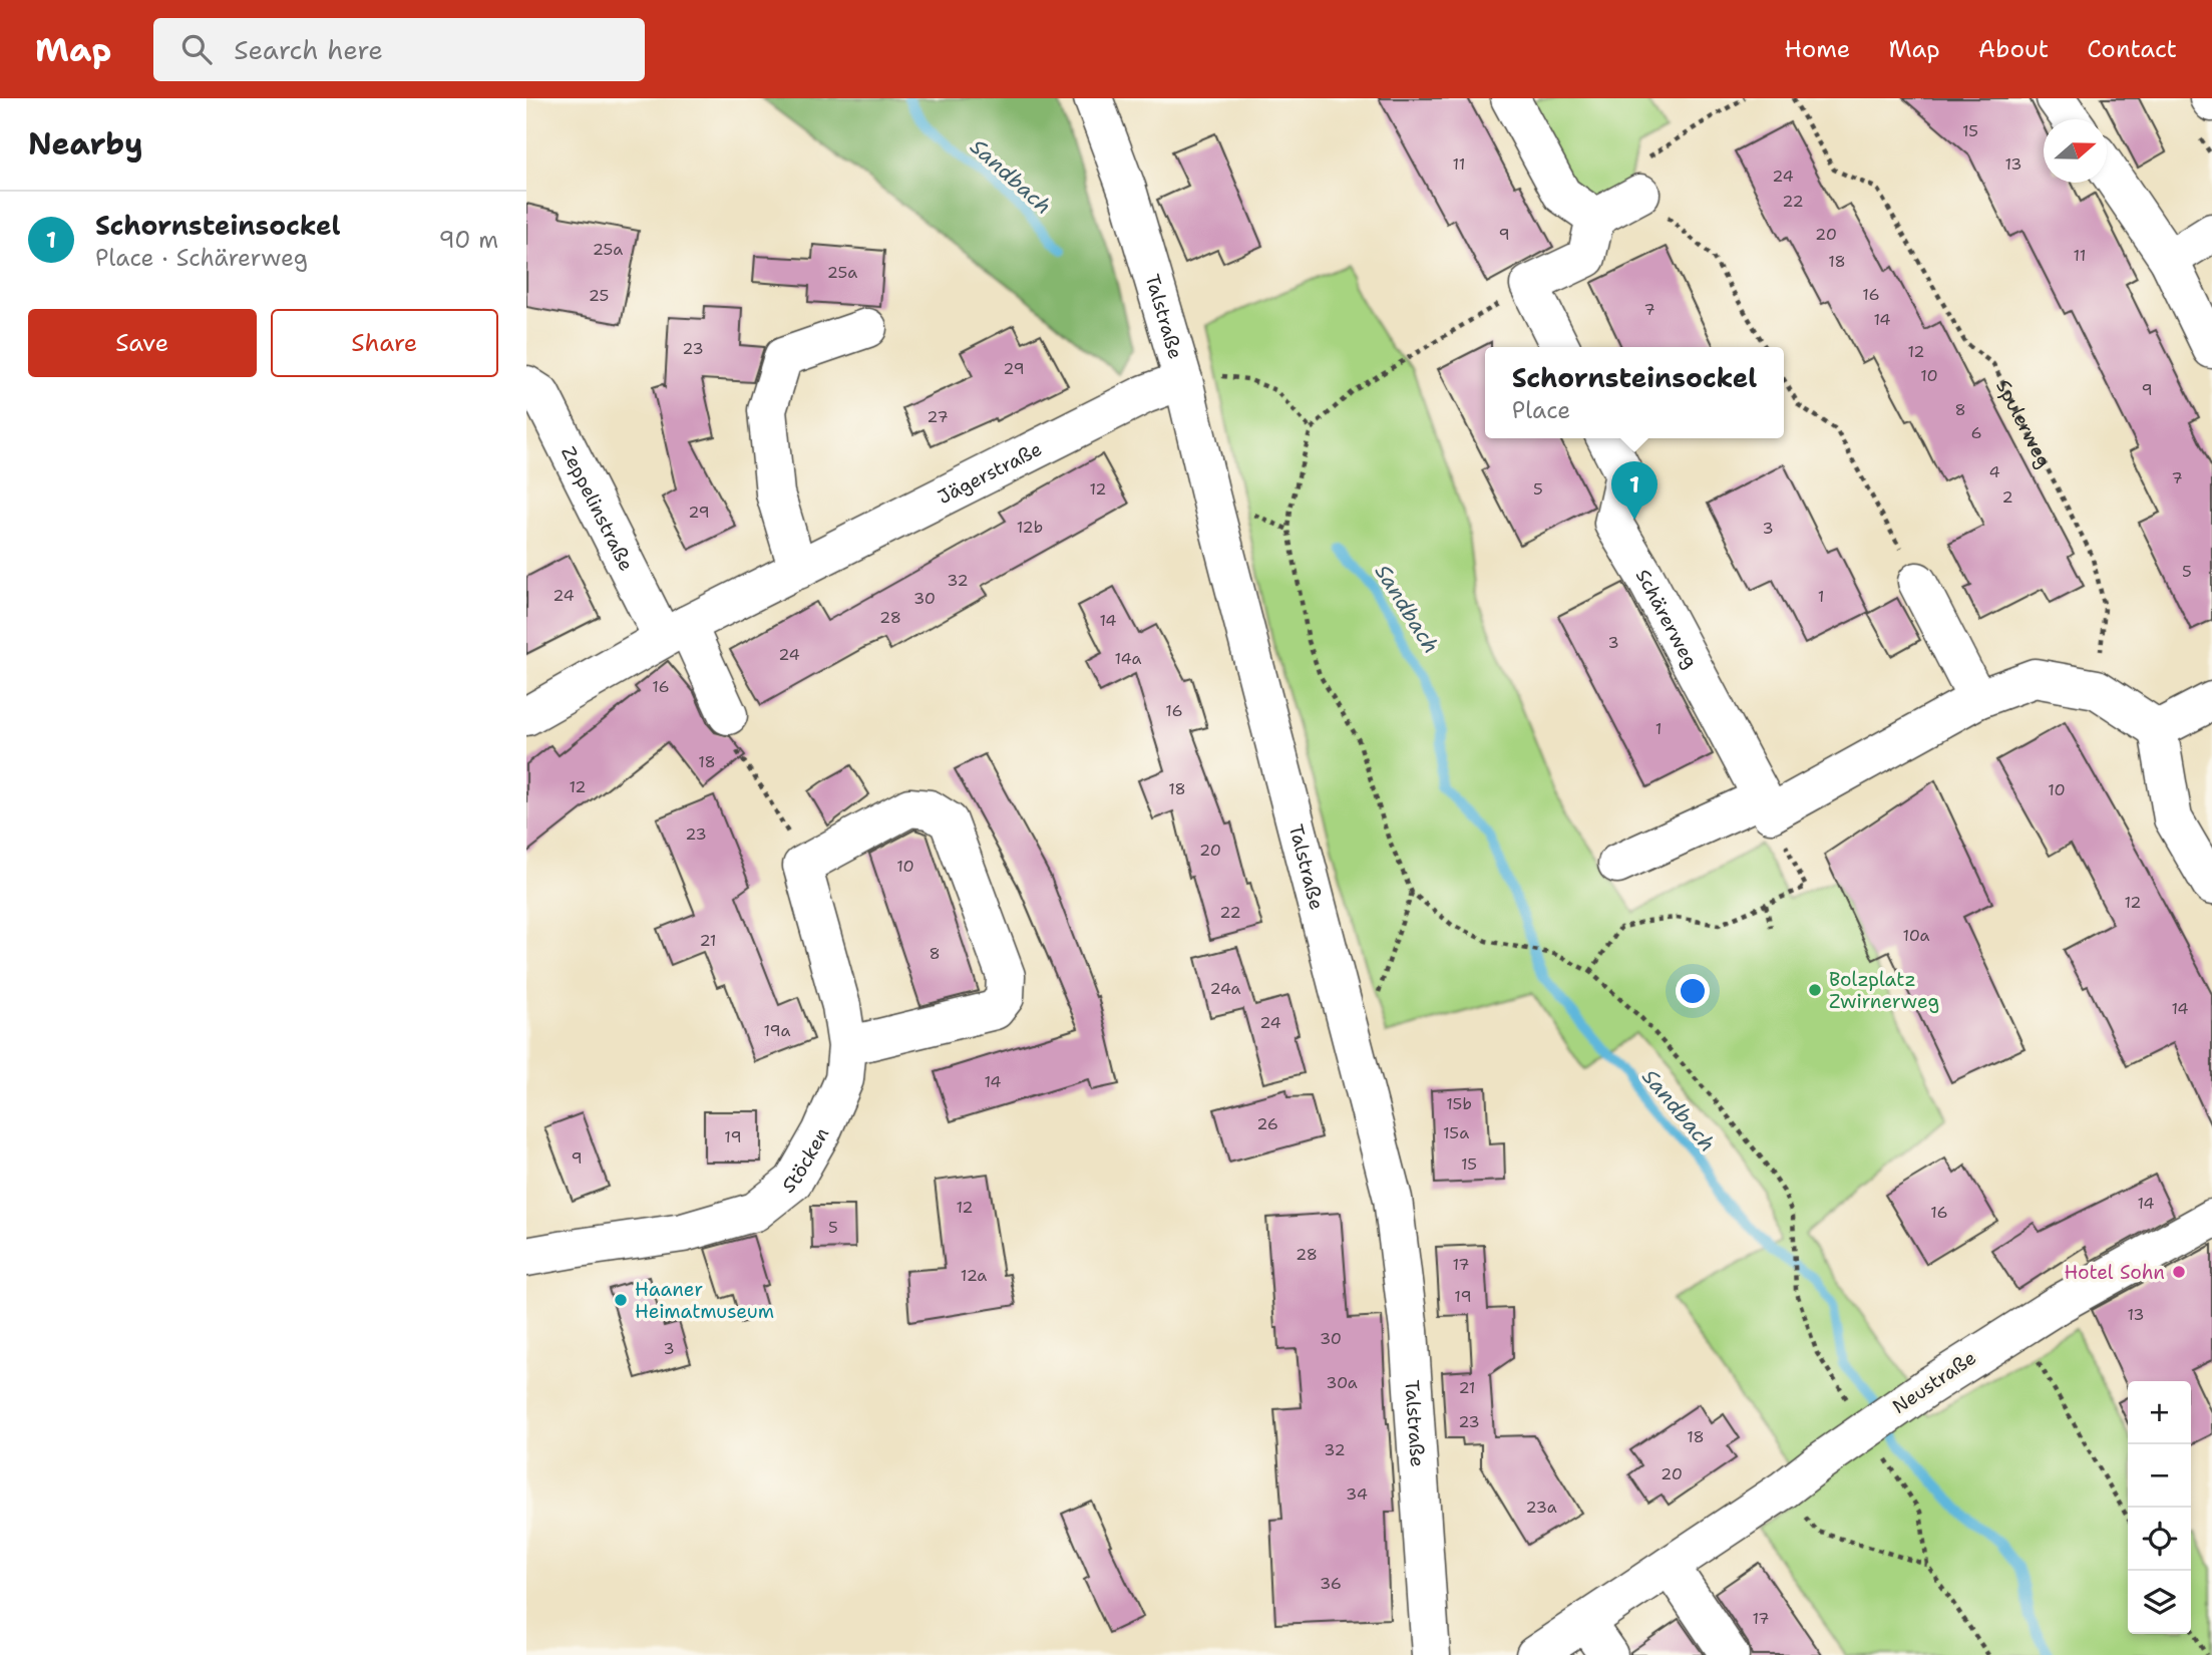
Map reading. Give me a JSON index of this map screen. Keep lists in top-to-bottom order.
{
  "streets": {
    "street": [
      "Talstraße",
      "Jägerstraße",
      "Zeppelinstraße",
      "Schärerweg",
      "Stöcken",
      "Neustraße"
    ],
    "path": ["Spulerweg"]
  },
  "crossings": [
    ["Talstraße", "Jägerstraße"],
    ["Jägerstraße", "Zeppelinstraße"]
  ],
  "water": ["Sandbach"],
  "places": ["Bolzplatz Zwirnerweg", "Hotel Sohn", "Haaner Heimatmuseum"],
  "house_numbers": [
    "15",
    "11",
    "13",
    "24",
    "22",
    "9",
    "20",
    "25a",
    "11",
    "18",
    "25a",
    "16",
    "25",
    "7",
    "14",
    "23",
    "12",
    "29",
    "10",
    "9",
    "8",
    "27",
    "6",
    "4",
    "7",
    "12",
    "5",
    "2",
    "29",
    "12b",
    "3",
    "5",
    "32",
    "24",
    "1",
    "30",
    "28",
    "14",
    "3",
    "24",
    "14a",
    "16",
    "16",
    "1",
    "18",
    "12",
    "18",
    "10",
    "23",
    "20",
    "10",
    "12",
    "22",
    "10a",
    "21",
    "8",
    "24a",
    "14",
    "24",
    "19a",
    "14",
    "15b",
    "26",
    "15a",
    "19",
    "9",
    "15",
    "14",
    "12",
    "16",
    "5",
    "28",
    "17",
    "12a",
    "19",
    "13",
    "30",
    "3",
    "30a",
    "21",
    "23",
    "18",
    "32",
    "20",
    "34",
    "23a",
    "36",
    "17"
  ],
  "north": "right",
  "page": {
    "header": "Map",
    "search": "Search here",
    "nav": [
      "Home",
      "Map",
      "About",
      "Contact"
    ],
    "heading": "Nearby",
    "list": [
      {
        "mark": "1",
        "name": "Schornsteinsockel",
        "note": "Place · Schärerweg",
        "value": "90 m"
      }
    ],
    "buttons": ["Save", "Share"],
    "popup": ["Schornsteinsockel", "Place"],
    "pins": "1",
    "map_buttons": ["+", "−"]
  }
}
